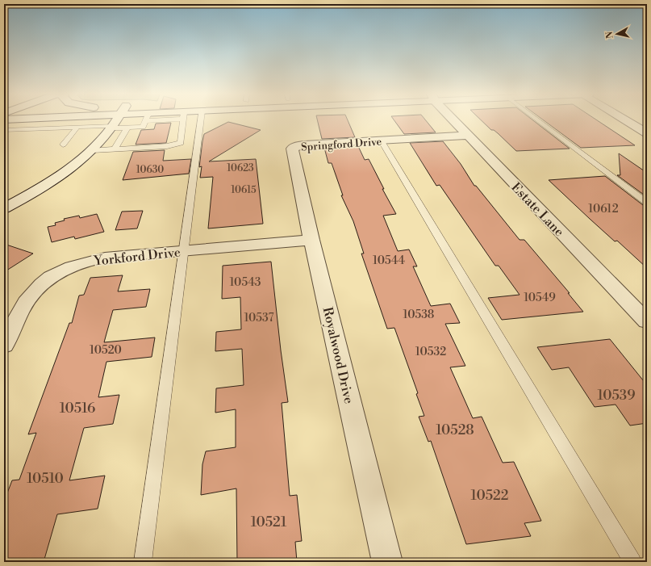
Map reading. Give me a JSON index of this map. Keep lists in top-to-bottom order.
{
  "streets": {
    "street": [
      "Springford Drive",
      "Estate Lane",
      "Yorkford Drive",
      "Royalwood Drive"
    ]
  },
  "crossings": [
    ["Springford Drive", "Estate Lane"],
    ["Springford Drive", "Royalwood Drive"],
    ["Yorkford Drive", "Royalwood Drive"]
  ],
  "house_numbers": [
    "10623",
    "10630",
    "10615",
    "10612",
    "10544",
    "10543",
    "10549",
    "10538",
    "10537",
    "10520",
    "10532",
    "10539",
    "10516",
    "10528",
    "10510",
    "10522",
    "10521"
  ],
  "north": "left"
}
